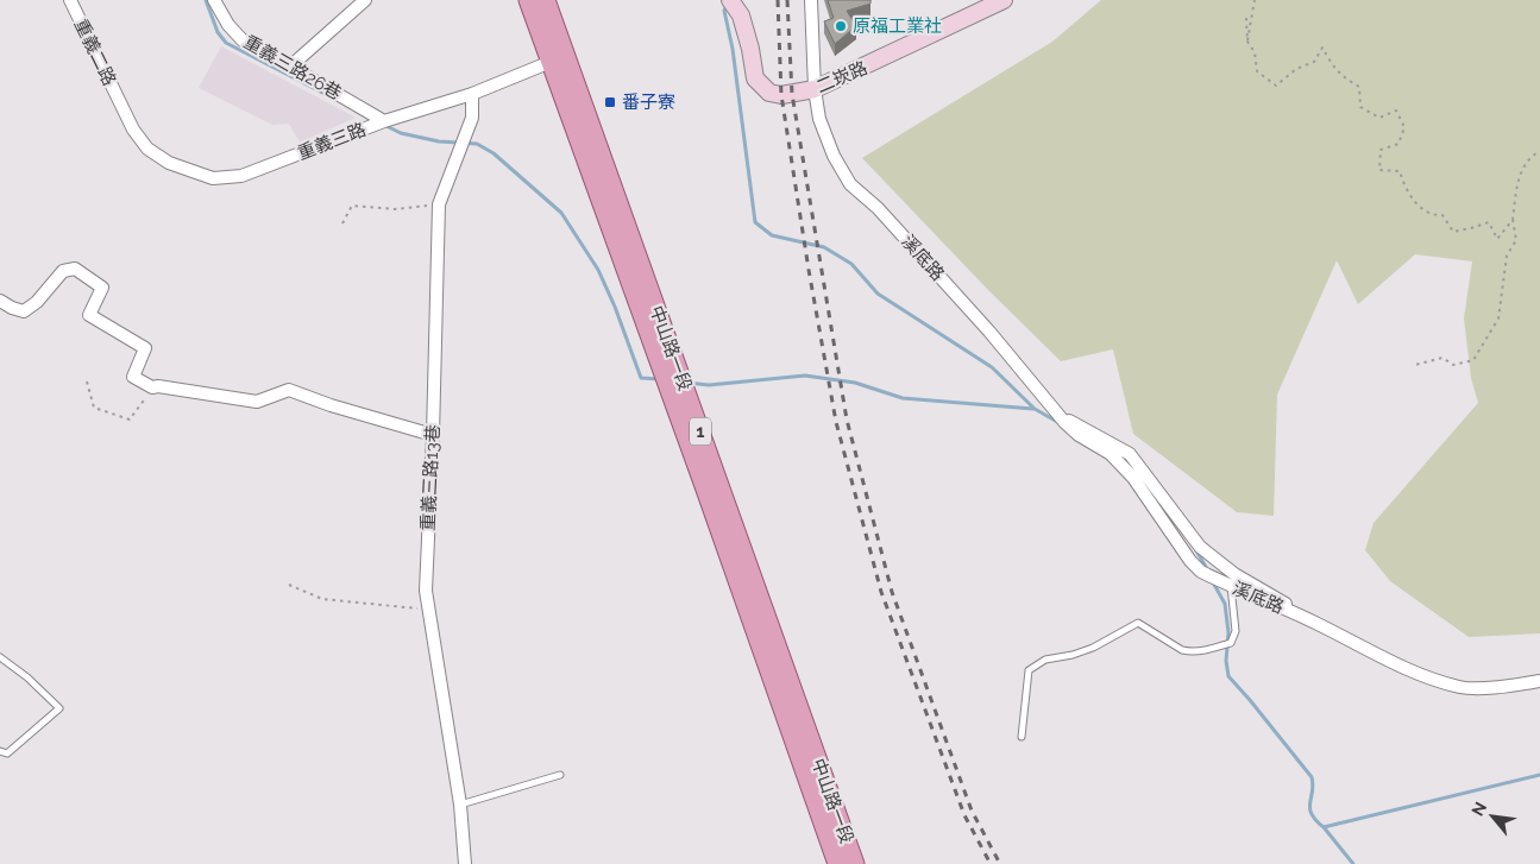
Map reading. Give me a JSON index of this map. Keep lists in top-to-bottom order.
{
  "streets": {
    "main road": ["中山路一段", "1"],
    "street": [
      "重義二路",
      "重義三路26巷",
      "二崁路",
      "重義三路",
      "溪底路",
      "重義三路13巷"
    ]
  },
  "crossings": [
    ["重義二路", "重義三路"],
    ["重義三路26巷", "重義三路"],
    ["二崁路", "溪底路"],
    ["重義三路", "中山路一段"],
    ["重義三路", "重義三路13巷"]
  ],
  "places": {
    "other": ["原福工業社"],
    "transit": ["番子寮"]
  },
  "north": "top left"
}
